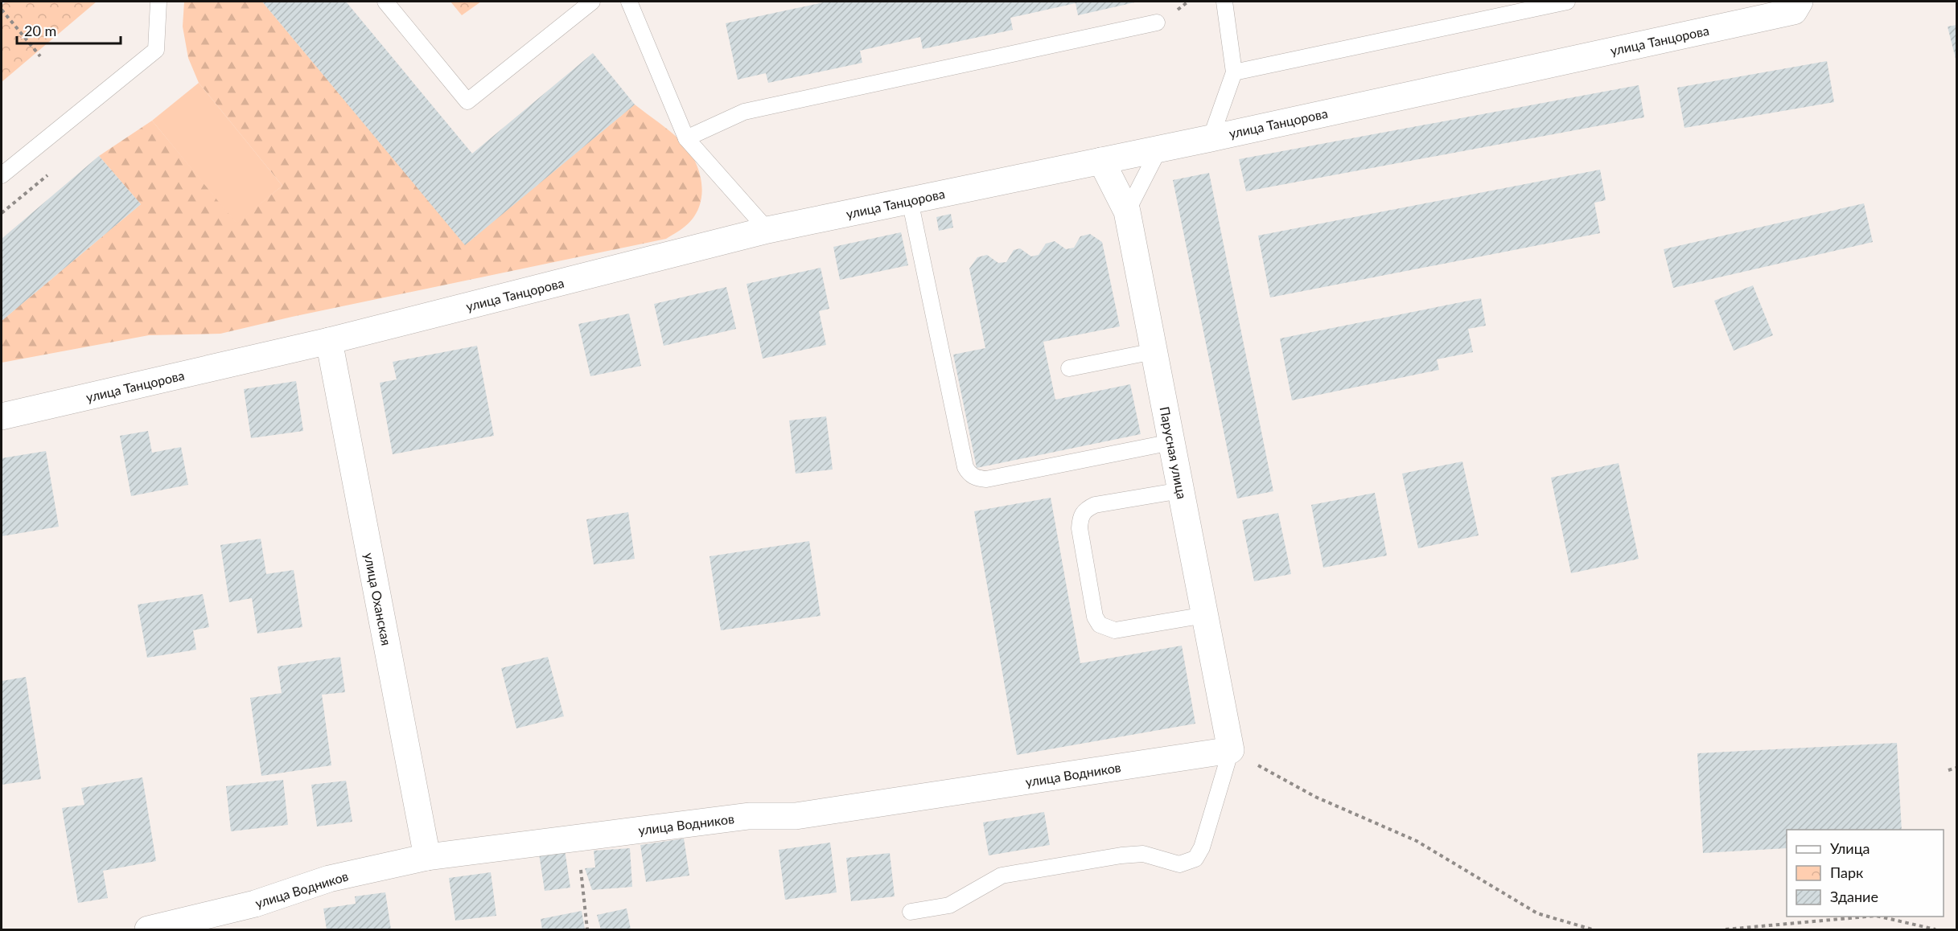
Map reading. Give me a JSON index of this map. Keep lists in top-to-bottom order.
{
  "streets": {
    "street": [
      "улица Танцорова",
      "Парусная улица",
      "улица Оханская",
      "улица Водников"
    ]
  },
  "crossings": [
    ["улица Танцорова", "Парусная улица"],
    ["улица Танцорова", "улица Оханская"],
    ["Парусная улица", "улица Водников"],
    ["улица Оханская", "улица Водников"]
  ],
  "legend": ["Улица", "Парк", "Здание"],
  "scale_bar": "20 m"
}
